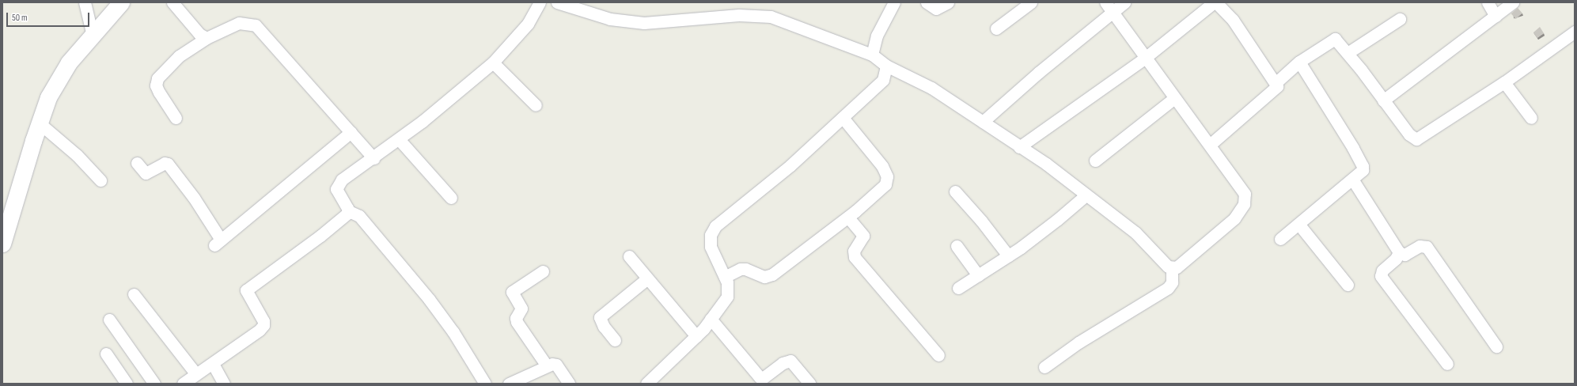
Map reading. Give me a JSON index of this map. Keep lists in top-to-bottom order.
{
  "scale_bar": "50 m"
}
